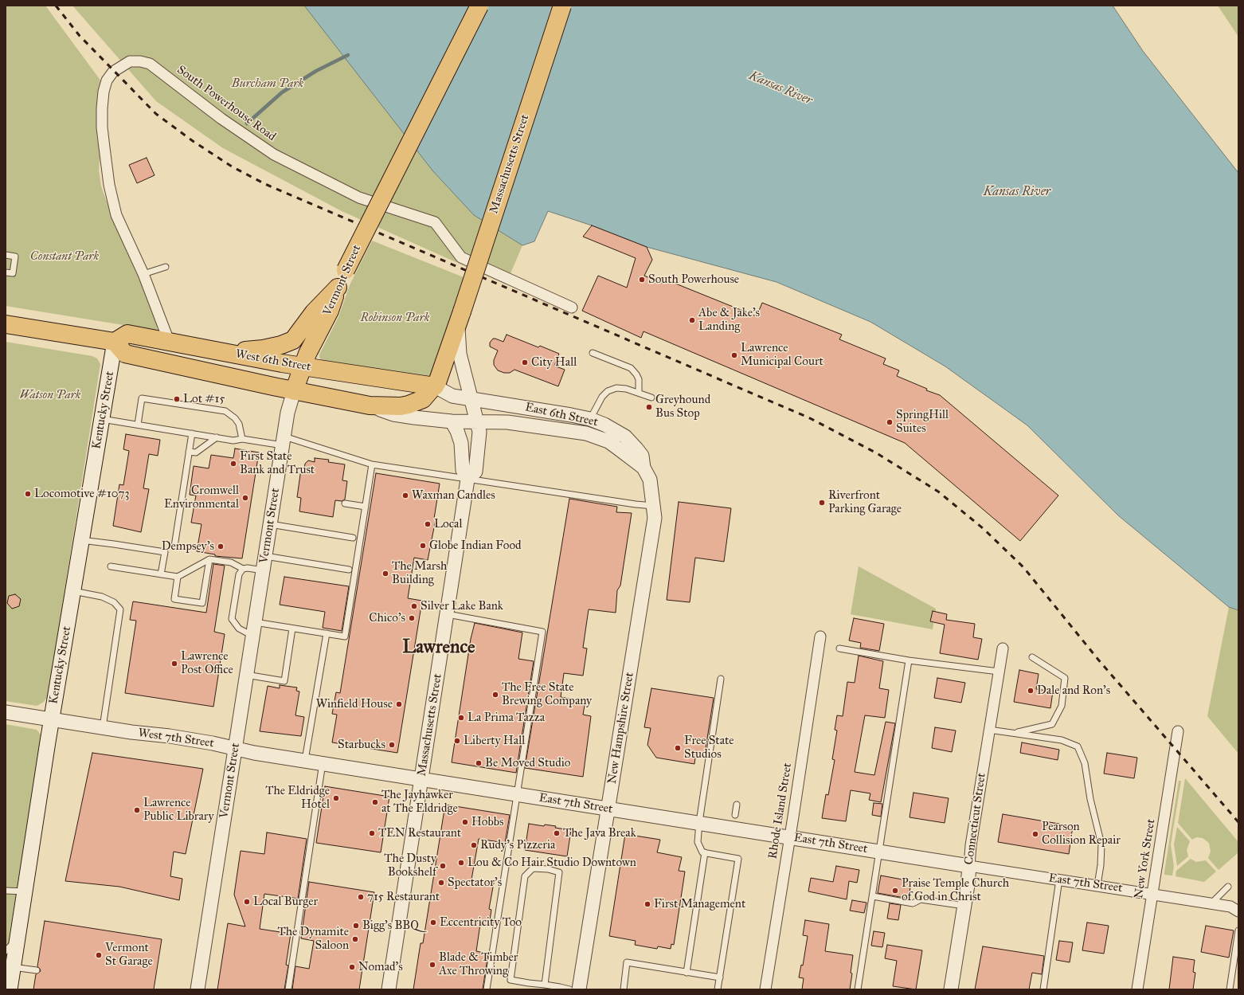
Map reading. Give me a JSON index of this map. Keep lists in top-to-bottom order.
{
  "streets": {
    "highway": ["Massachusetts Street", "Vermont Street", "West 6th Street"],
    "main road": ["Kentucky Street"],
    "street": [
      "South Powerhouse Road",
      "East 6th Street",
      "New Hampshire Street",
      "West 7th Street",
      "East 7th Street",
      "Rhode Island Street",
      "Connecticut Street",
      "New York Street"
    ]
  },
  "crossings": [
    ["South Powerhouse Road", "West 6th Street"],
    ["Massachusetts Street", "West 6th Street"],
    ["Massachusetts Street", "East 6th Street"],
    ["Massachusetts Street", "West 7th Street"],
    ["Massachusetts Street", "East 7th Street"],
    ["Vermont Street", "West 6th Street"],
    ["Vermont Street", "West 7th Street"],
    ["West 6th Street", "Kentucky Street"],
    ["West 6th Street", "East 6th Street"],
    ["Kentucky Street", "West 7th Street"],
    ["East 6th Street", "New Hampshire Street"],
    ["New Hampshire Street", "East 7th Street"],
    ["West 7th Street", "East 7th Street"],
    ["East 7th Street", "Rhode Island Street"],
    ["East 7th Street", "Connecticut Street"],
    ["East 7th Street", "New York Street"]
  ],
  "districts": ["Lawrence"],
  "water": ["Kansas River"],
  "parks": [
    "Burcham Park",
    "Constant Park",
    "Robinson Park",
    "Watson Park"
  ],
  "places": [
    "South Powerhouse",
    "Abe & Jake's Landing",
    "Lawrence Municipal Court",
    "City Hall",
    "Lot #15",
    "Greyhound Bus Stop",
    "SpringHill Suites",
    "First State Bank and Trust",
    "Locomotive #1073",
    "Waxman Candles",
    "Cromwell Environmental",
    "Riverfront Parking Garage",
    "Local",
    "Globe Indian Food",
    "Dempsey's",
    "The Marsh Building",
    "Silver Lake Bank",
    "Chico's",
    "Lawrence Post Office",
    "Dale and Ron's",
    "The Free State Brewing Company",
    "Winfield House",
    "La Prima Tazza",
    "Liberty Hall",
    "Starbucks",
    "Free State Studios",
    "Be Moved Studio",
    "The Eldridge Hotel",
    "The Jayhawker at The Eldridge",
    "Lawrence Public Library",
    "Hobbs",
    "TEN Restaurant",
    "The Java Break",
    "Pearson Collision Repair",
    "Rudy's Pizzeria",
    "Lou & Co Hair Studio Downtown",
    "The Dusty Bookshelf",
    "Spectator’s",
    "Praise Temple Church of God in Christ",
    "715 Restaurant",
    "Local Burger",
    "First Management",
    "Eccentricity Too",
    "Bigg's BBQ",
    "The Dynamite Saloon",
    "Vermont St Garage",
    "Blade & Timber Axe Throwing",
    "Nomad's"
  ]
}
